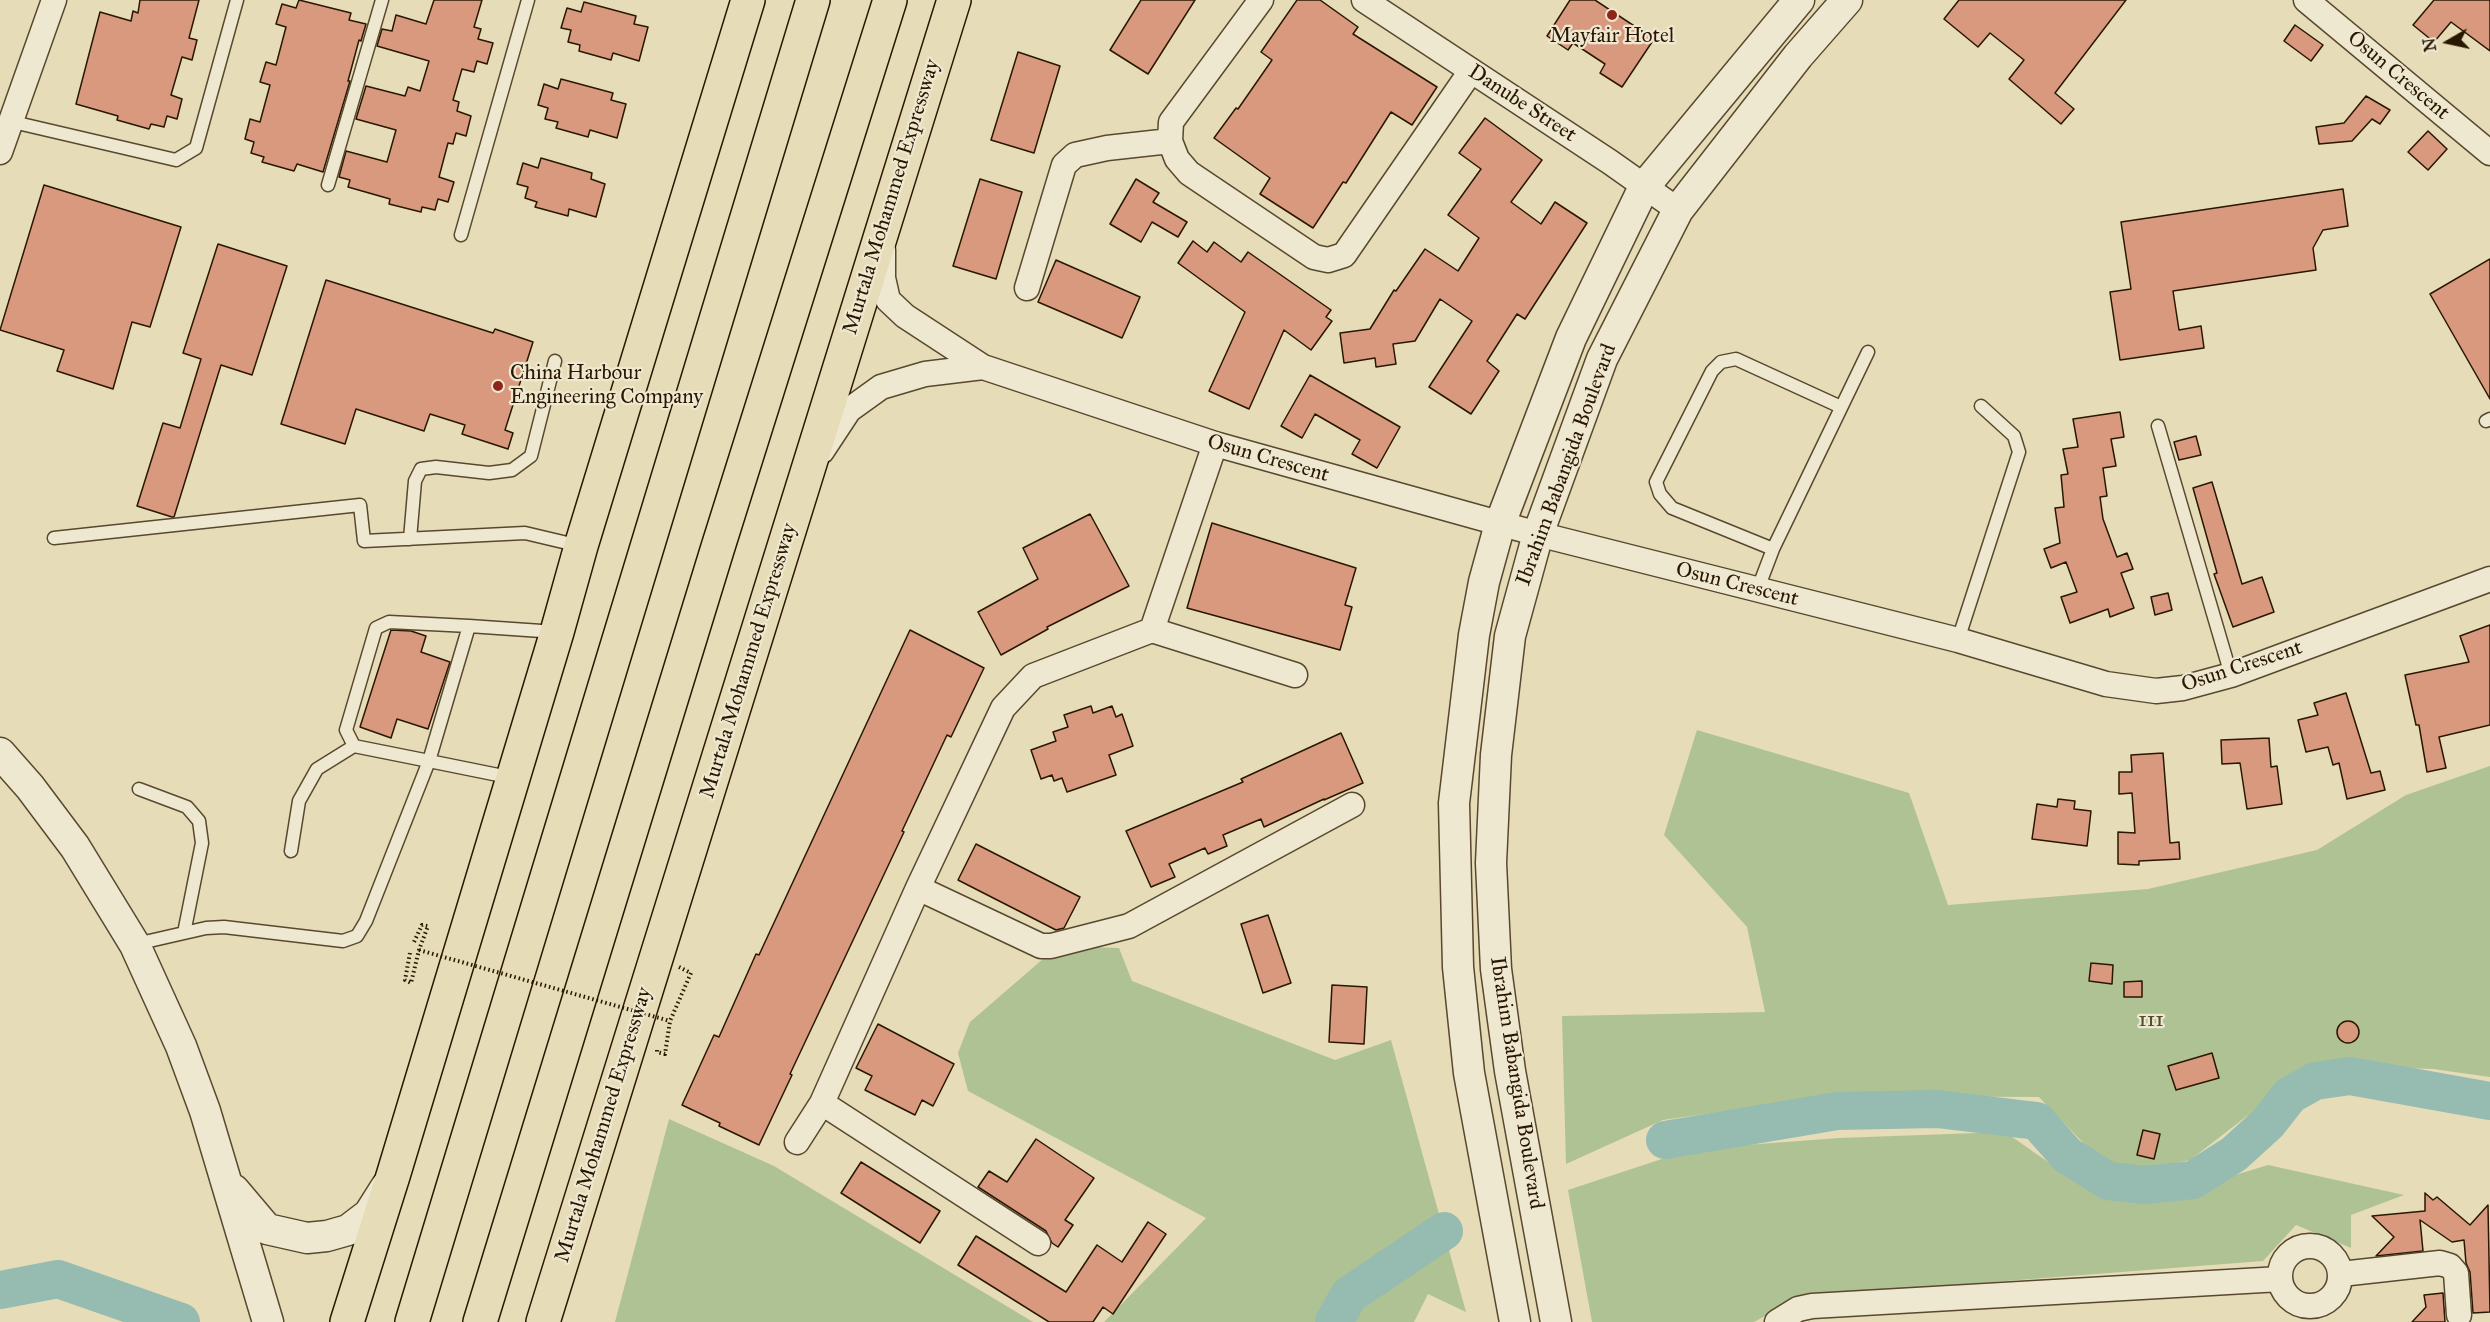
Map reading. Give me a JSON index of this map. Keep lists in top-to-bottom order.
{
  "streets": {
    "highway": ["Murtala Mohammed Expressway"],
    "street": ["Osun Crescent", "Danube Street", "Ibrahim Babangida Boulevard"]
  },
  "crossings": [
    ["Osun Crescent", "Ibrahim Babangida Boulevard"],
    ["Danube Street", "Ibrahim Babangida Boulevard"]
  ],
  "parks": ["111"],
  "places": ["Mayfair Hotel", "China Harbour Engineering Company"],
  "north": "left"
}
